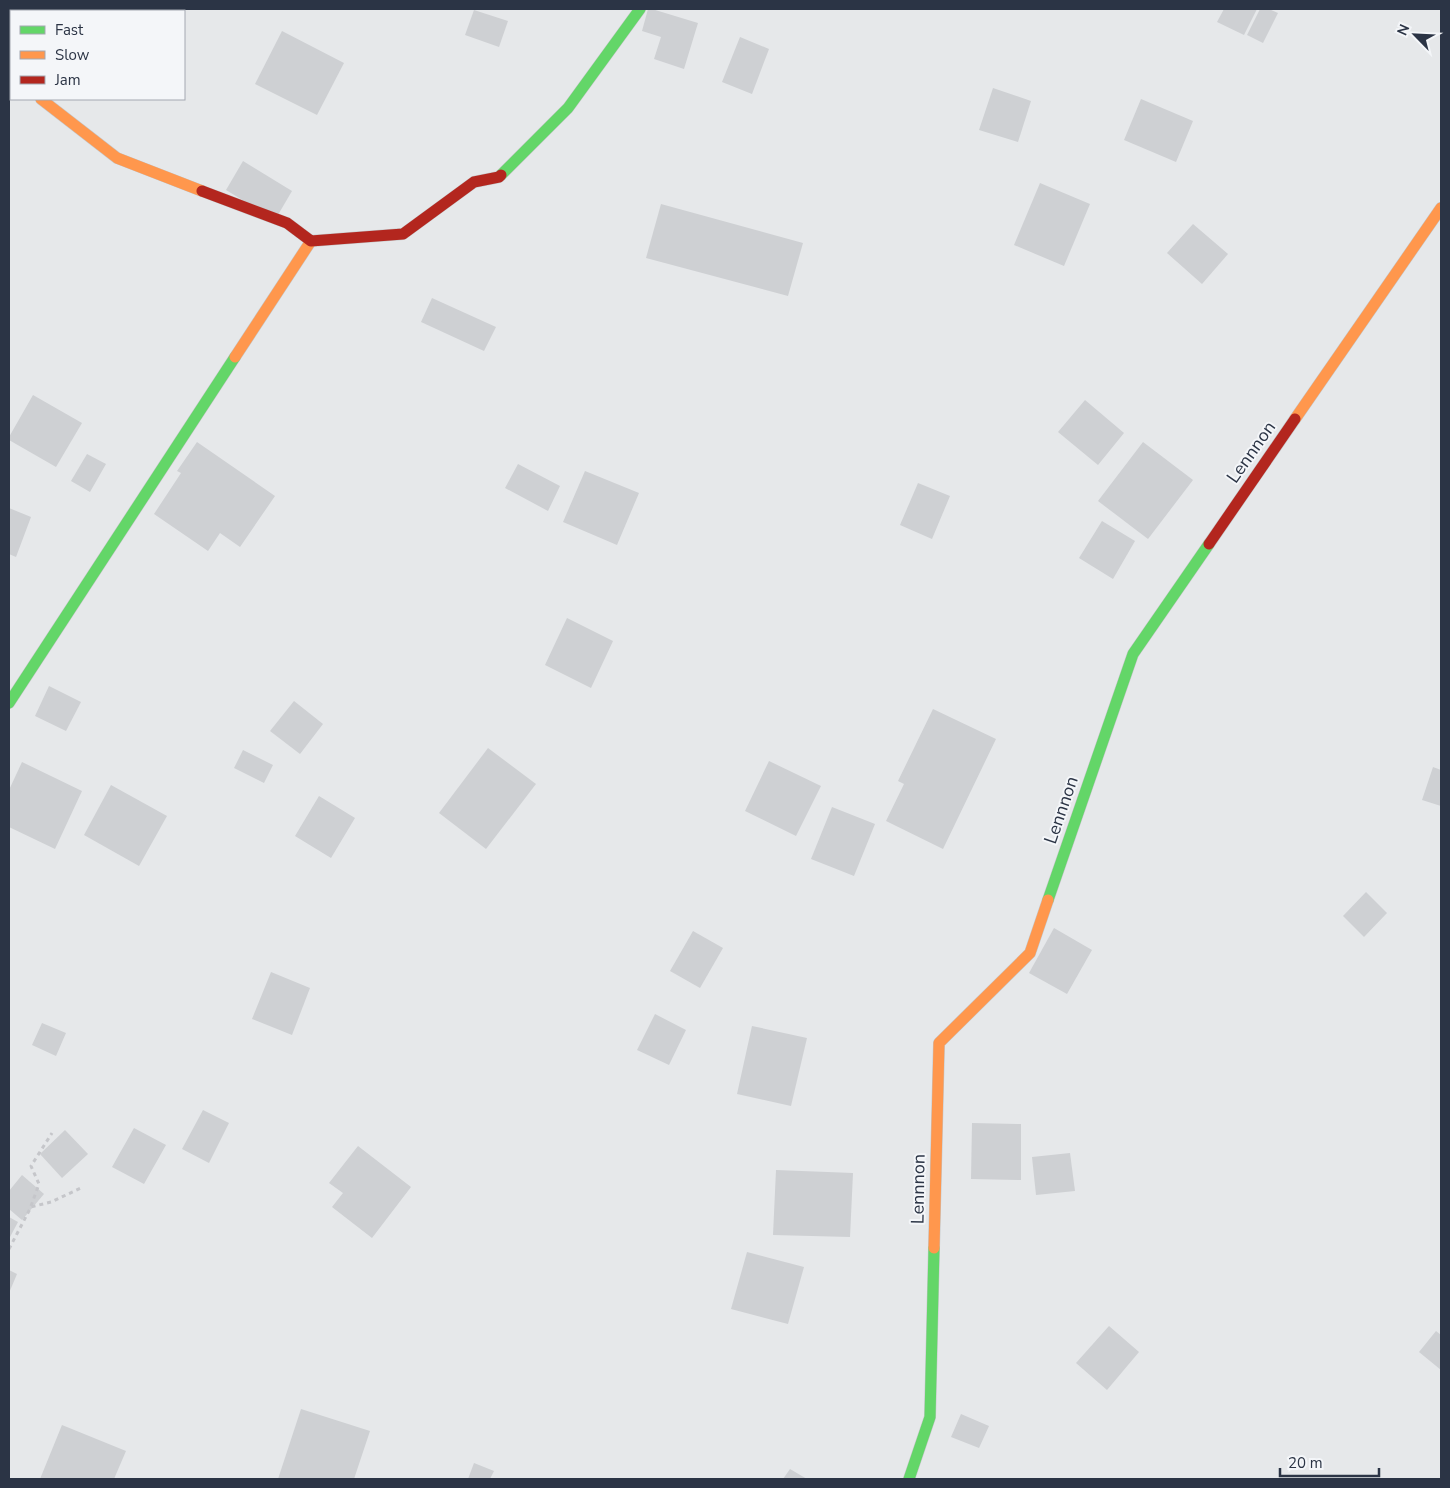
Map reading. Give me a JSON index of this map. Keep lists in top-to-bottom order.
{
  "streets": {
    "street": ["Lennnon"]
  },
  "legend": ["Fast", "Slow", "Jam"],
  "scale_bar": "20 m",
  "north": "top left"
}
